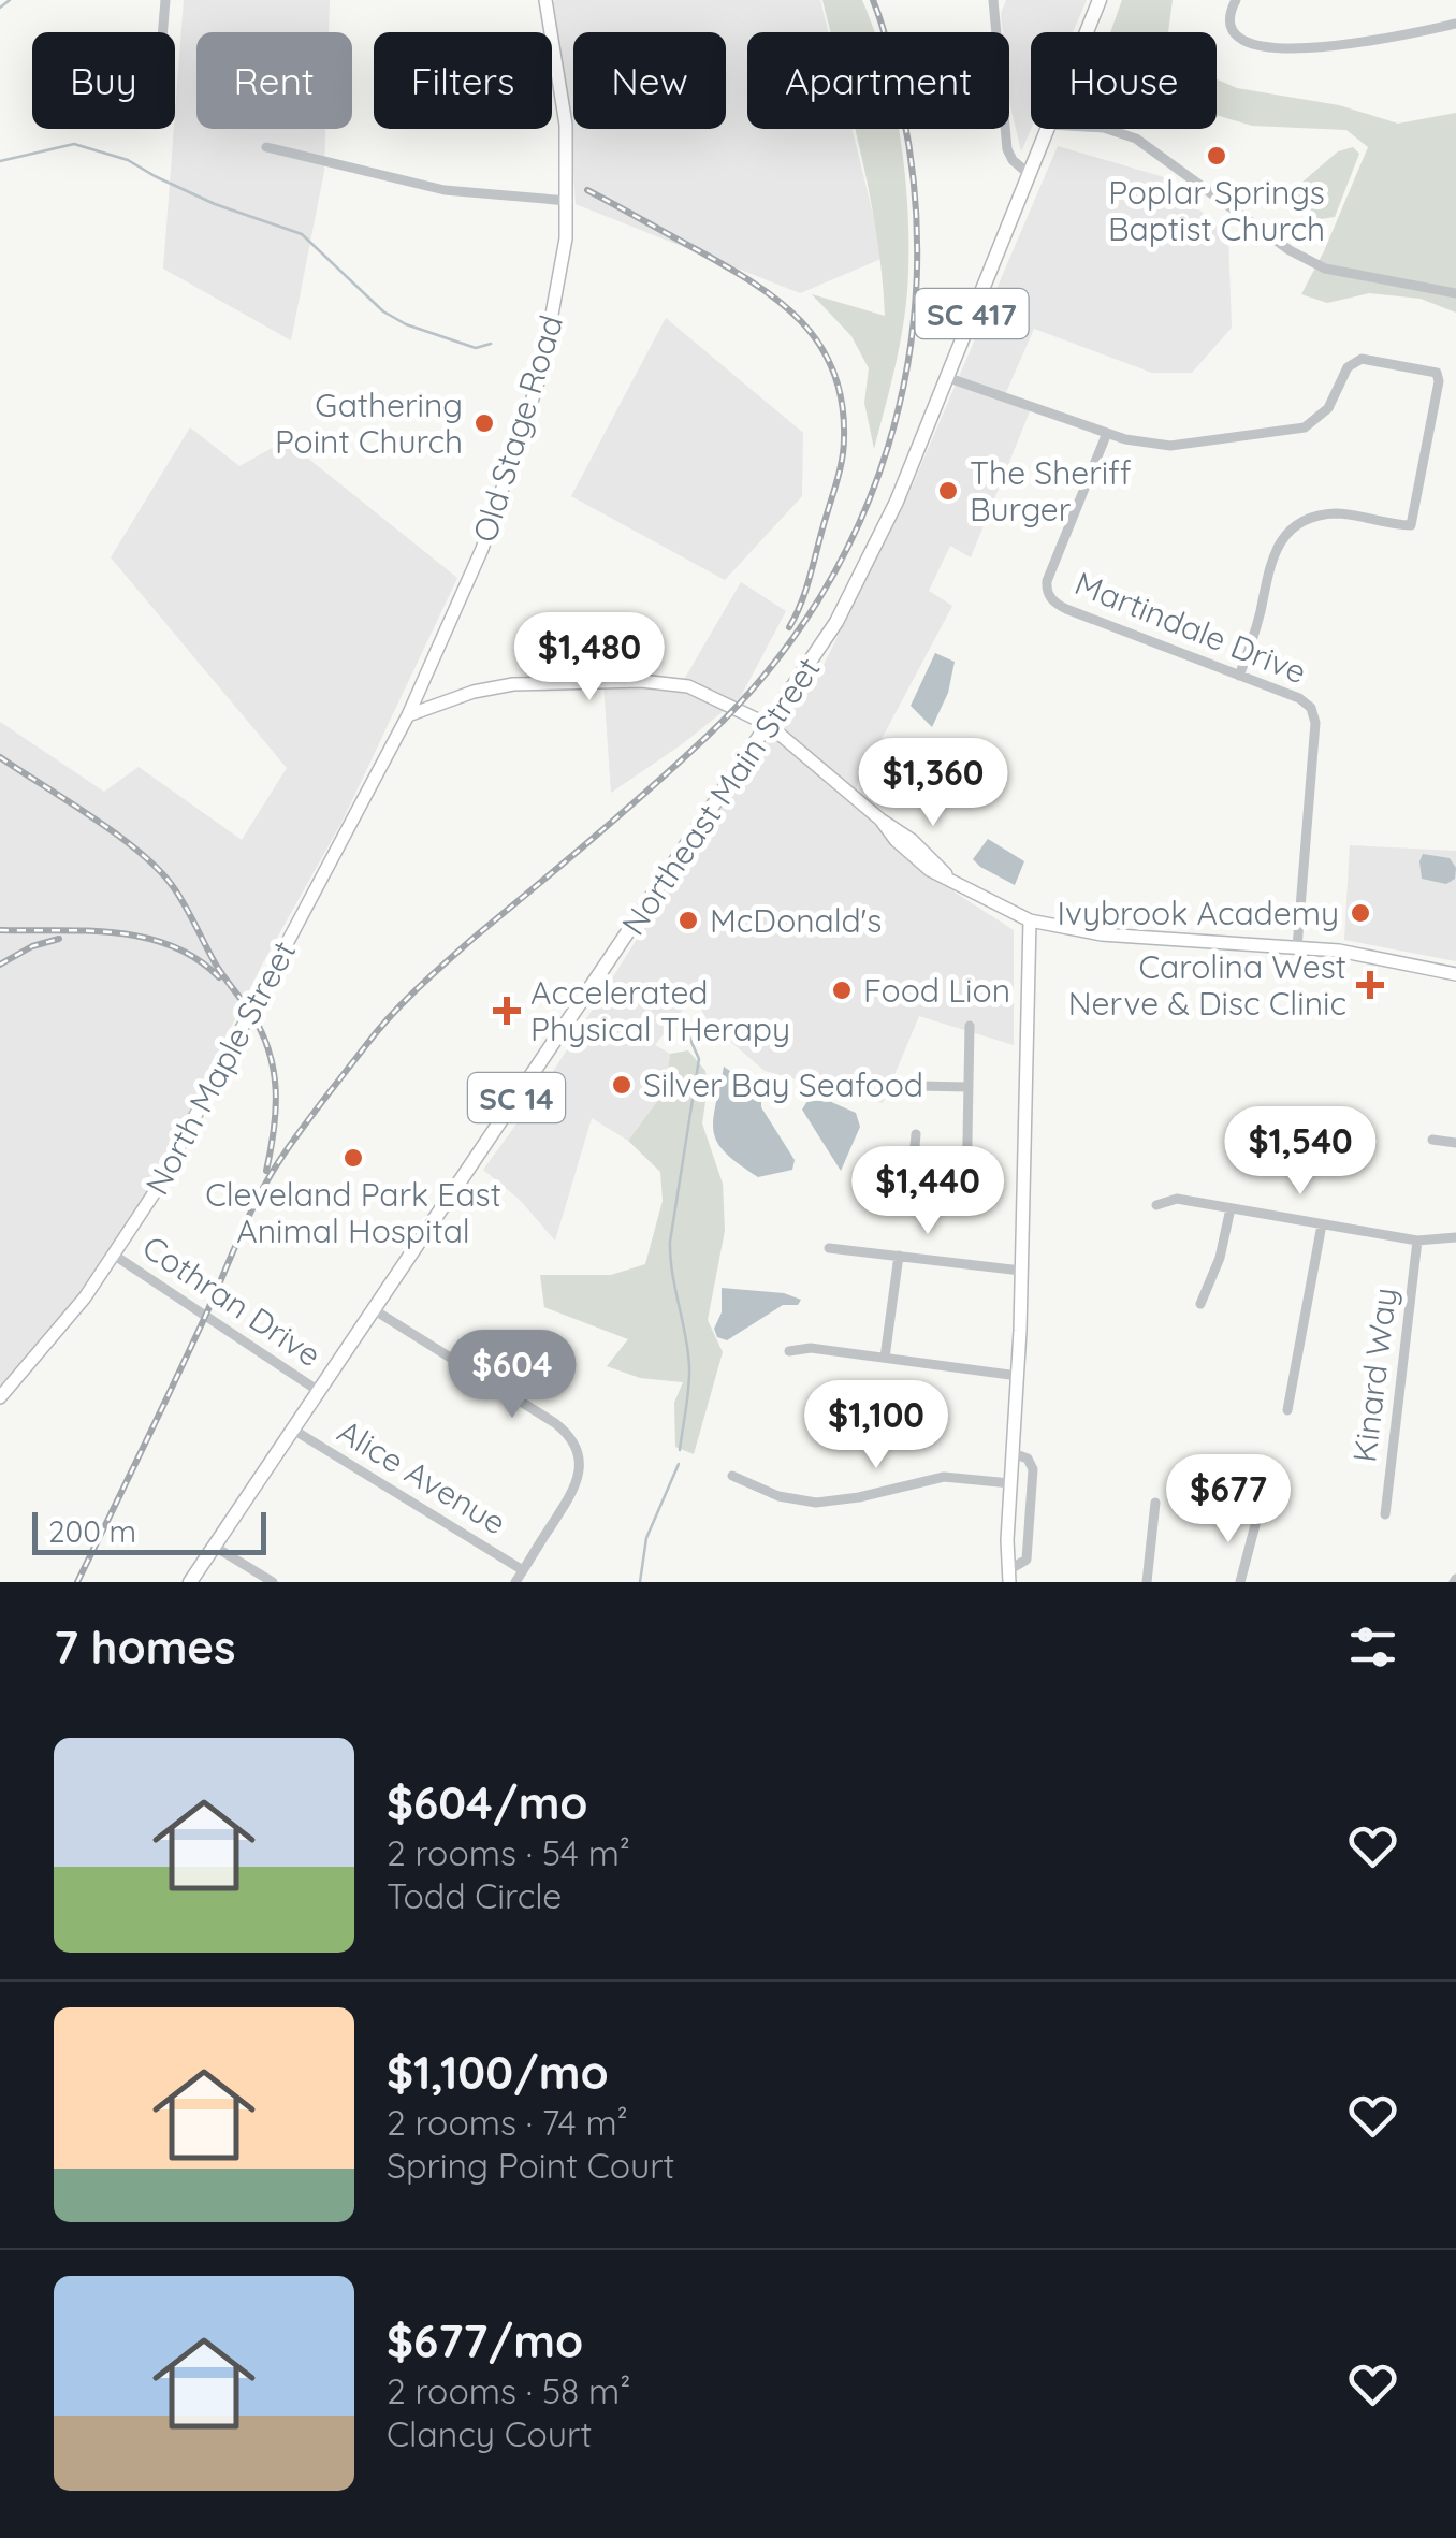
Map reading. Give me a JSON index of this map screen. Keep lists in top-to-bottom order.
{
  "streets": {
    "main road": ["SC 417", "Northeast Main Street", "SC 14"],
    "street": [
      "Old Stage Road",
      "Martindale Drive",
      "North Maple Street",
      "Cothran Drive",
      "Kinard Way",
      "Alice Avenue"
    ]
  },
  "crossings": [
    ["Old Stage Road", "North Maple Street"],
    ["Northeast Main Street", "Cothran Drive"],
    ["Northeast Main Street", "Alice Avenue"],
    ["North Maple Street", "Cothran Drive"]
  ],
  "places": {
    "other": [
      "Poplar Springs Baptist Church",
      "Gathering Point Church",
      "The Sheriff Burger",
      "Ivybrook Academy",
      "McDonald's",
      "Food Lion",
      "Silver Bay Seafood",
      "Cleveland Park East Animal Hospital"
    ],
    "health": ["Carolina West Nerve & Disc Clinic", "Accelerated Physical THerapy"]
  },
  "scale_bar": "200 m",
  "page": {
    "chip": [
      "Buy",
      "Rent",
      "Filters",
      "New",
      "Apartment",
      "House"
    ],
    "price": [
      "$1,480",
      "$1,360",
      "$1,540",
      "$1,440",
      "$604",
      "$1,100",
      "$677"
    ],
    "scale": "200 m",
    "heading": "7 homes",
    "list": [
      {
        "name": "$604/mo",
        "note": "2 rooms · 54 m² · Todd Circle"
      },
      {
        "name": "$1,100/mo",
        "note": "2 rooms · 74 m² · Spring Point Court"
      },
      {
        "name": "$677/mo",
        "note": "2 rooms · 58 m² · Clancy Court"
      }
    ]
  }
}
